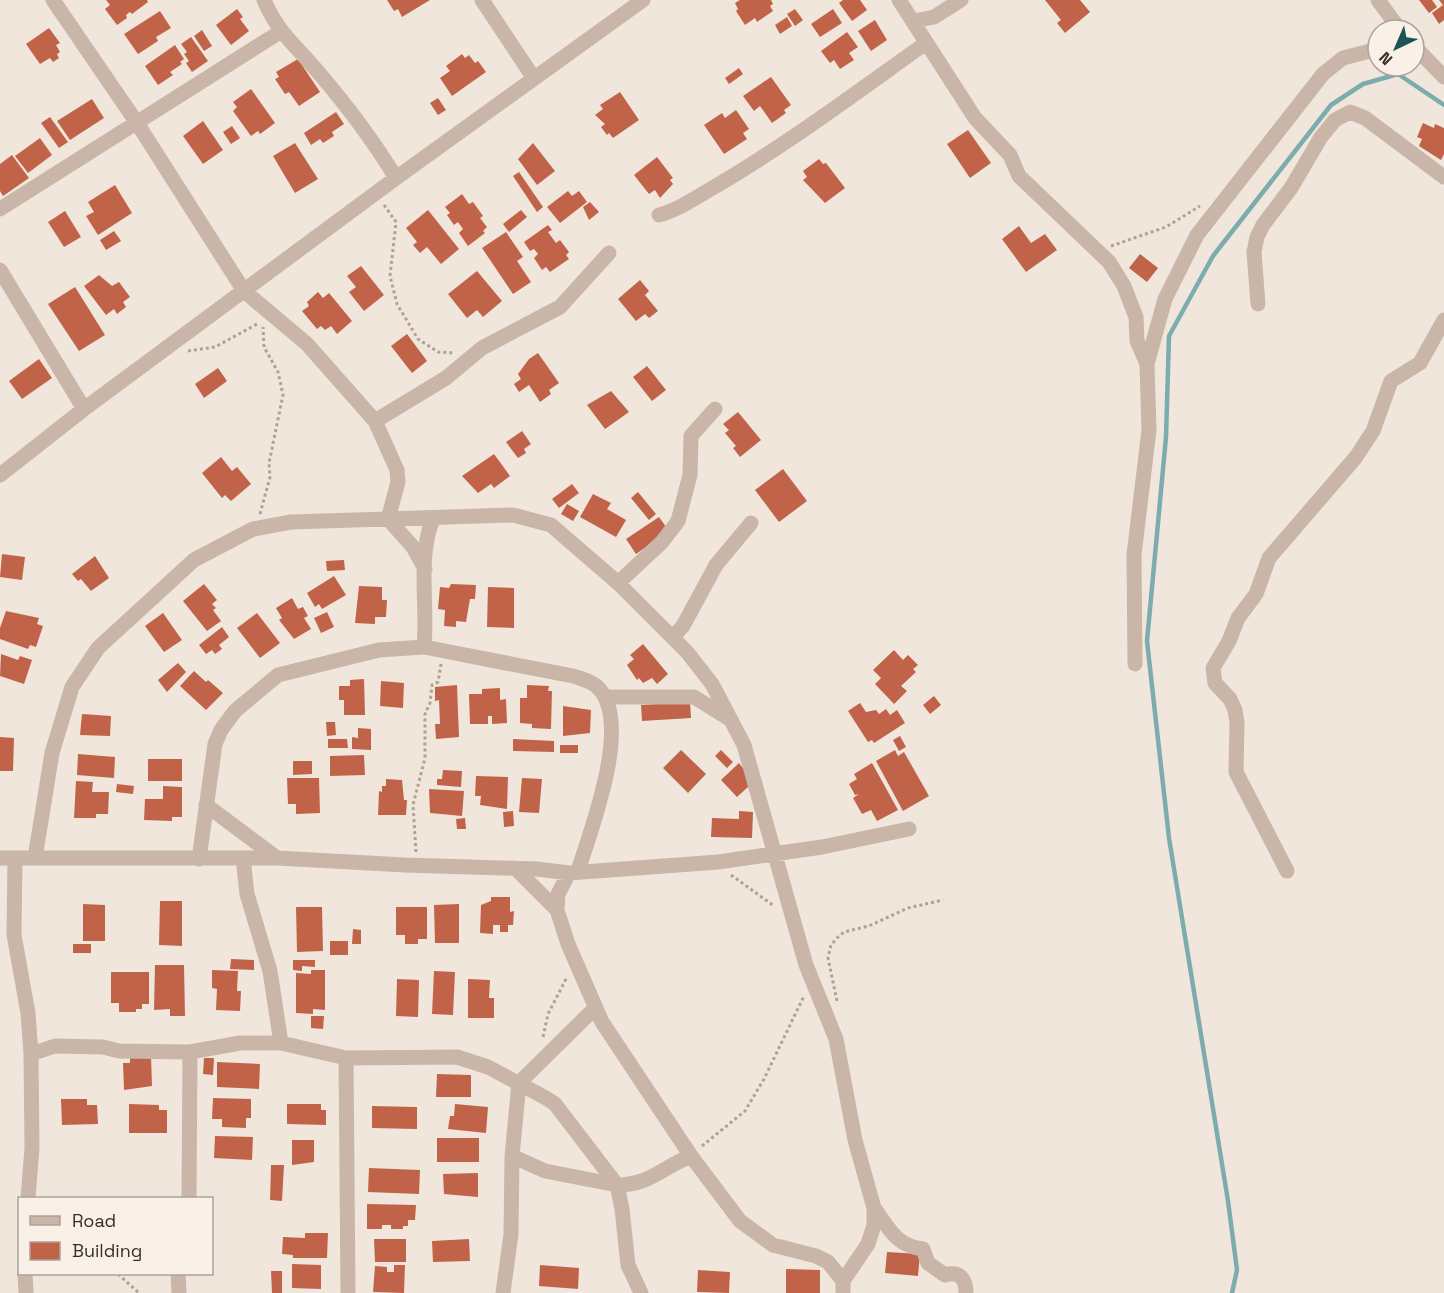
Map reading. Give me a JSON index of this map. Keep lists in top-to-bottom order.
{
  "legend": ["Road", "Building"],
  "north": "bottom left"
}
